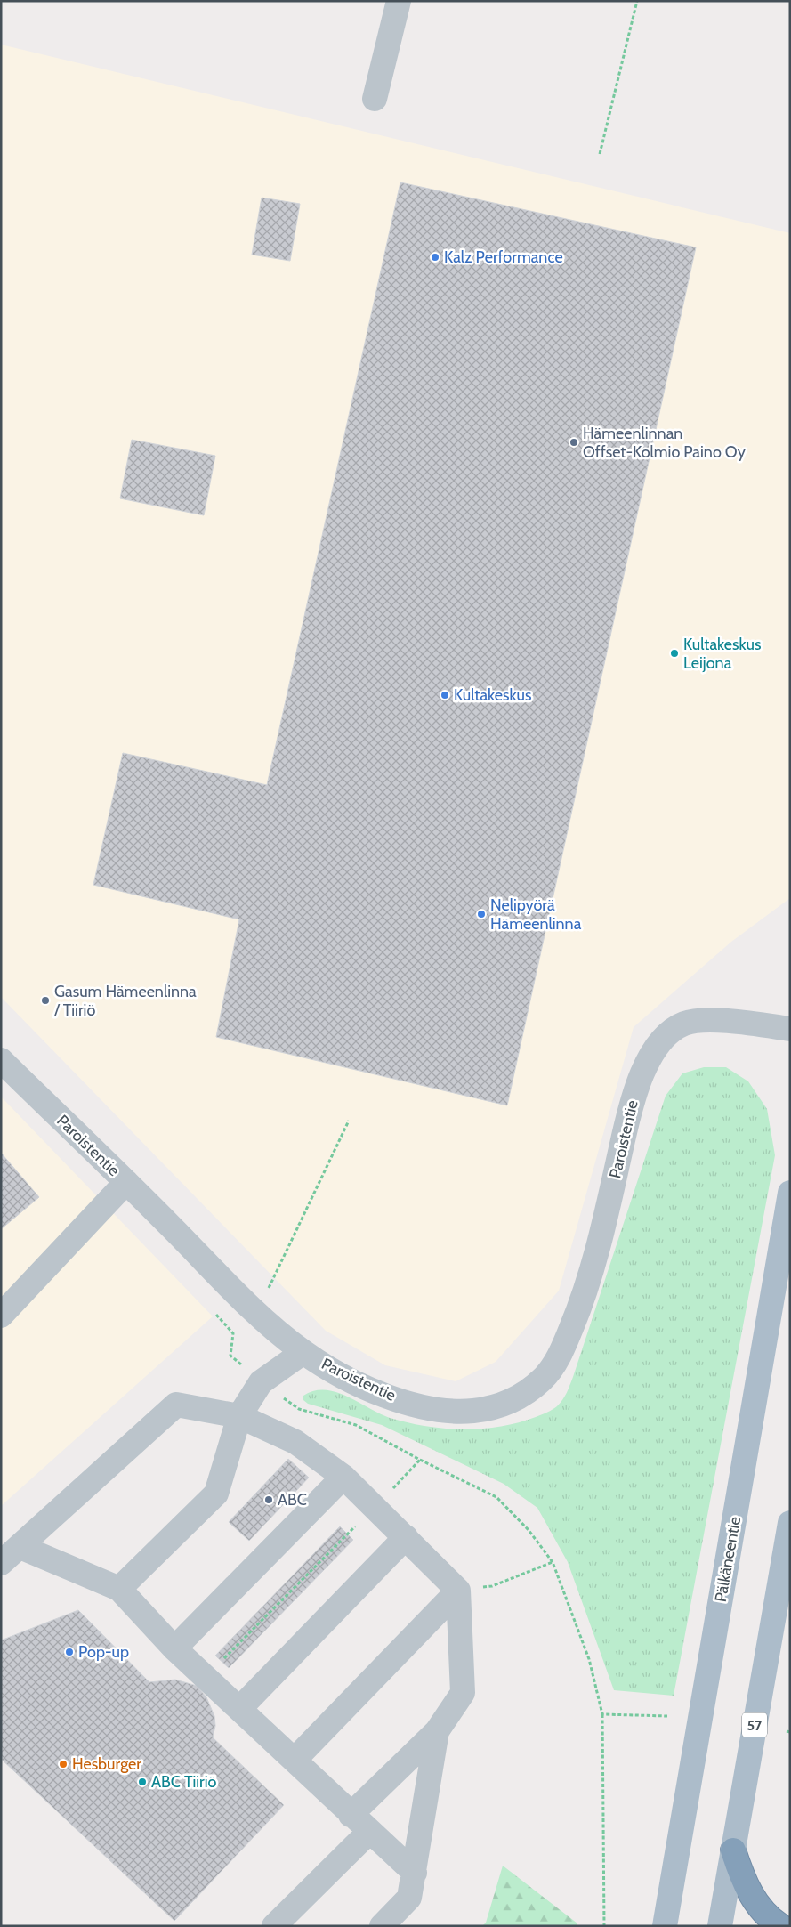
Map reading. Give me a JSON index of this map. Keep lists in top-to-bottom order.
{
  "streets": {
    "main road": ["Pälkäneentie", "57"],
    "street": ["Paroistentie"]
  },
  "places": [
    "Kalz Performance",
    "Hämeenlinnan Offset-Kolmio Paino Oy",
    "Kultakeskus Leijona",
    "Kultakeskus",
    "Nelipyörä Hämeenlinna",
    "Gasum Hämeenlinna / Tiiriö",
    "ABC",
    "Pop-up",
    "Hesburger",
    "ABC Tiiriö"
  ]
}
